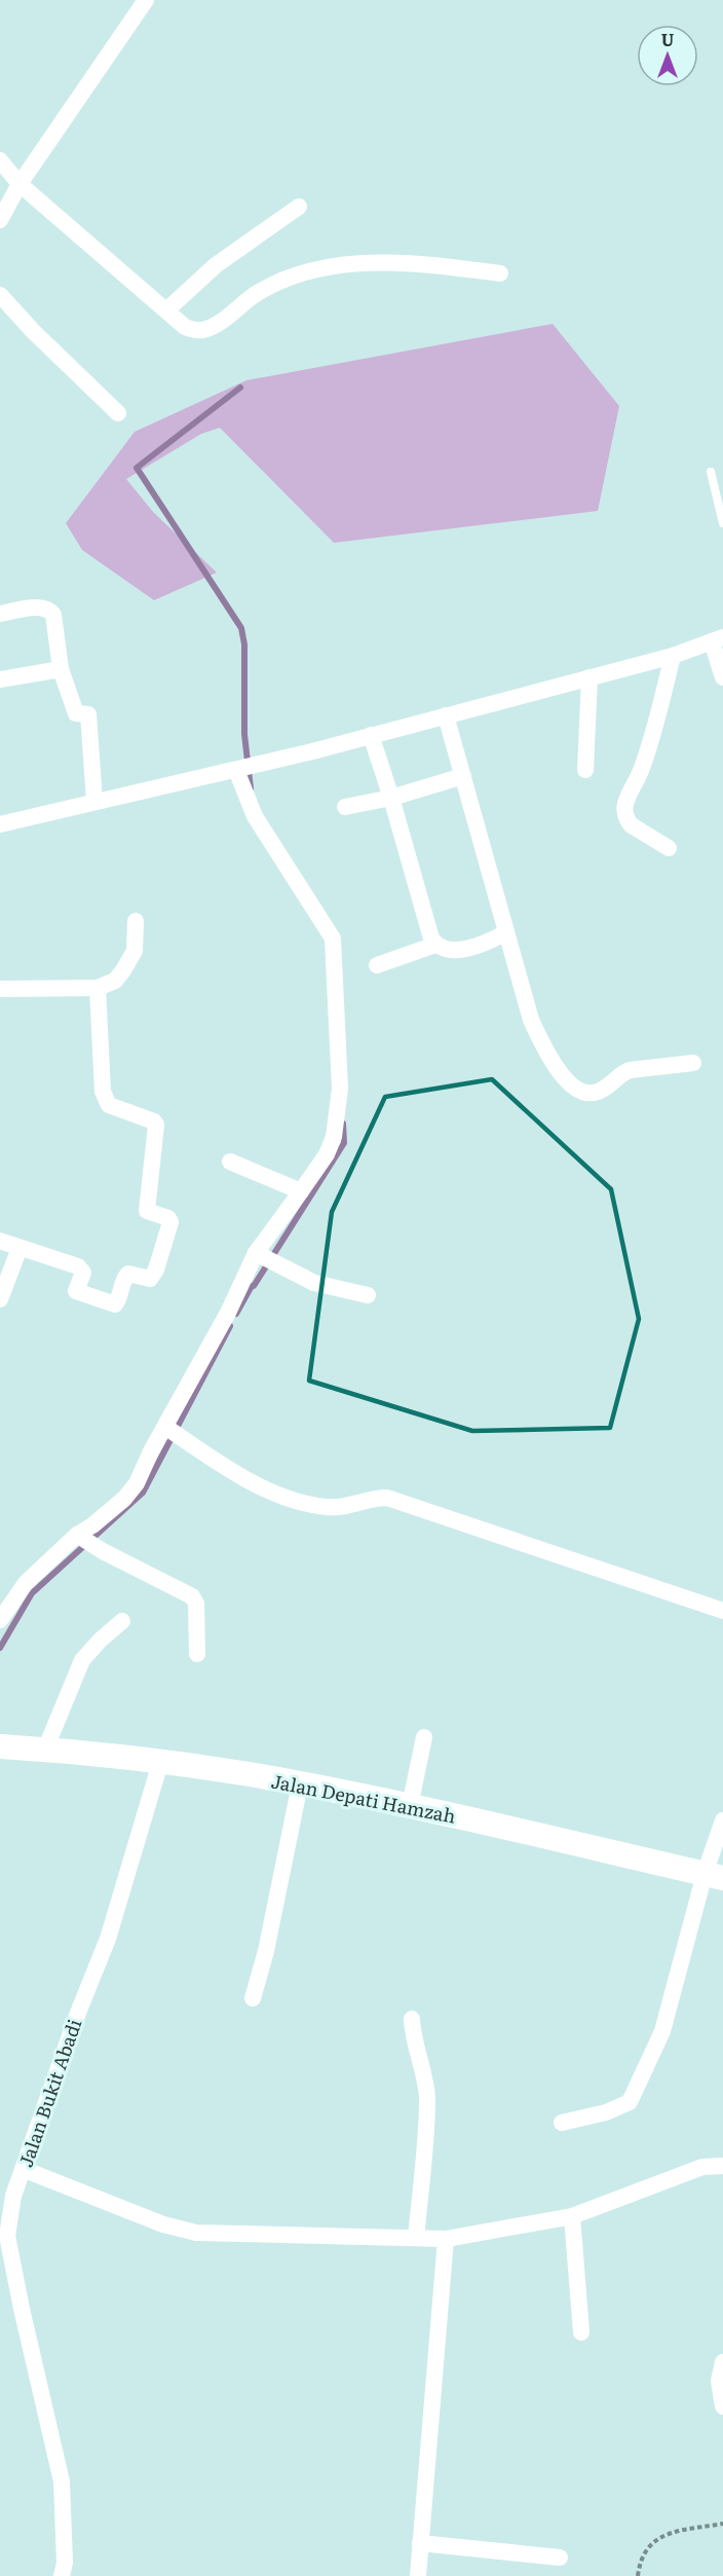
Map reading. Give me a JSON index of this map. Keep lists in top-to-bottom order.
{
  "streets": {
    "main road": ["Jalan Depati Hamzah"],
    "street": ["Jalan Bukit Abadi"]
  },
  "crossings": [
    ["Jalan Depati Hamzah", "Jalan Bukit Abadi"]
  ],
  "north": "top"
}
